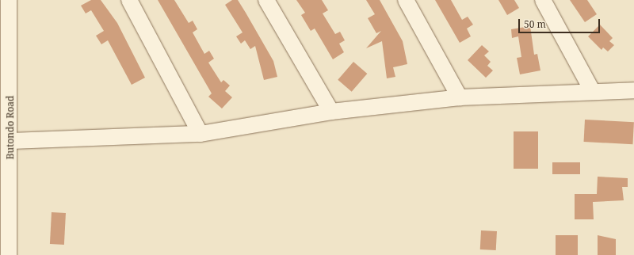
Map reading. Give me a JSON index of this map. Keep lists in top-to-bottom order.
{
  "streets": {
    "street": ["Butondo Road"]
  },
  "scale_bar": "50 m"
}
